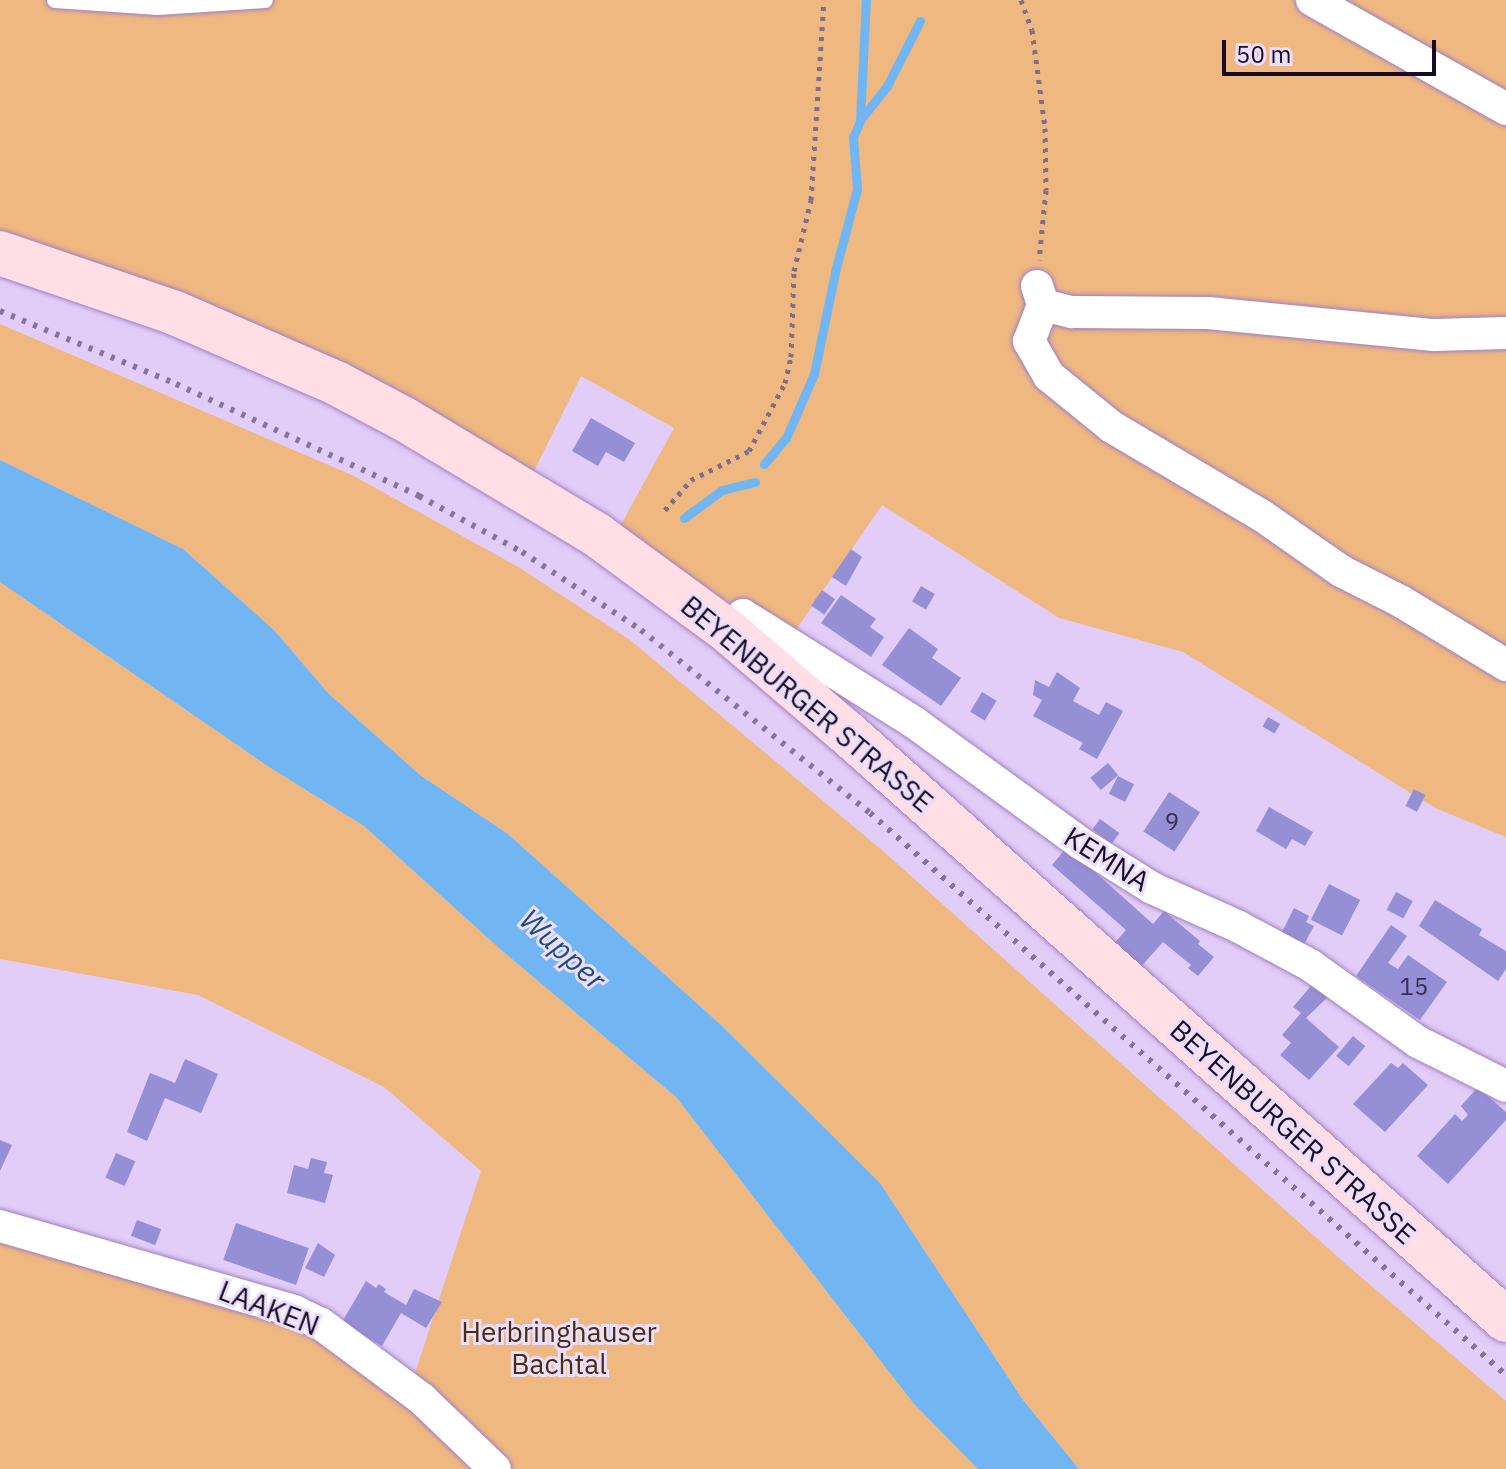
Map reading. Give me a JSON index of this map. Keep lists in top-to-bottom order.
{
  "streets": {
    "main road": ["BEYENBURGER STRASSE"],
    "street": ["KEMNA", "LAAKEN"]
  },
  "crossings": [
    ["BEYENBURGER STRASSE", "KEMNA"]
  ],
  "water": ["Wupper"],
  "parks": ["Herbringhauser Bachtal"],
  "house_numbers": ["9", "15"],
  "scale_bar": "50 m"
}
